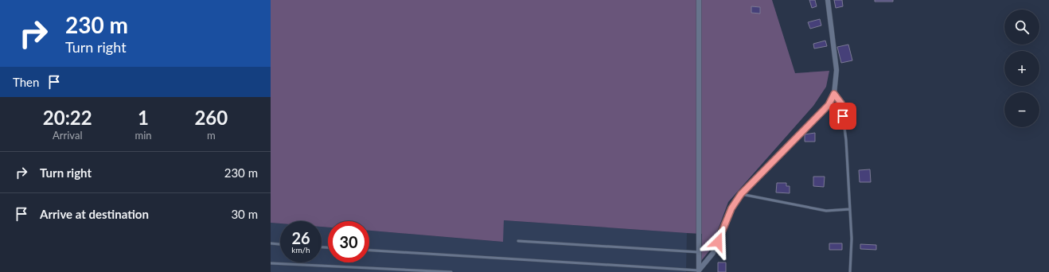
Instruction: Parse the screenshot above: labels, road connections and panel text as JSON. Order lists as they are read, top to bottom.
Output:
{
  "page": {
    "turn": ["230 m", "Turn right"],
    "map_buttons": ["+", "−"],
    "then": "Then",
    "eta": [
      "20:22",
      "Arrival",
      "1",
      "min",
      "260",
      "m"
    ],
    "list": [
      {
        "name": "Turn right",
        "value": "230 m"
      },
      {
        "name": "Arrive at destination",
        "value": "30 m"
      }
    ],
    "speed": "26 km/h",
    "limit": "30"
  }
}
